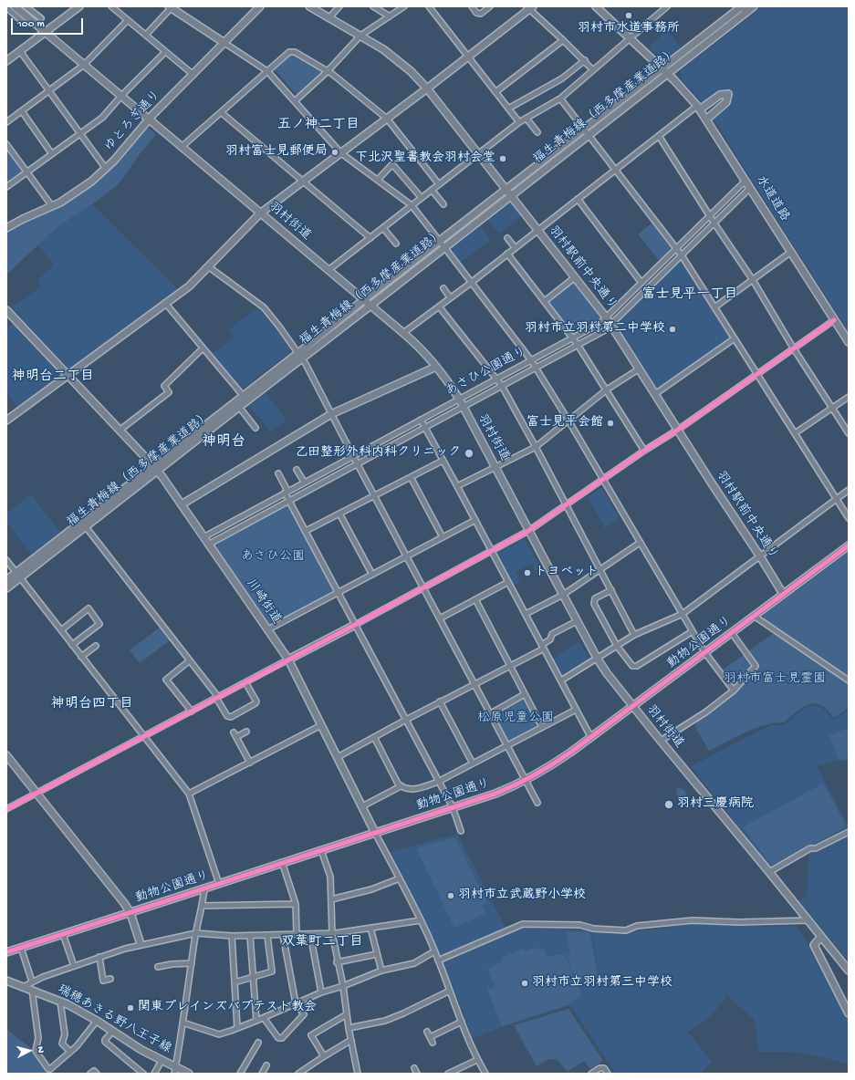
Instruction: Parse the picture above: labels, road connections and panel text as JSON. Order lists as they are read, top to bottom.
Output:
{
  "streets": {
    "street": [
      "福生青梅線（西多摩産業道路）",
      "ゆとろぎ通り",
      "水道道路",
      "羽村街道",
      "羽村駅前中央通り",
      "あさひ公園通り",
      "川崎街道",
      "動物公園通り",
      "瑞穂あきる野八王子線"
    ]
  },
  "crossings": [
    ["福生青梅線（西多摩産業道路）", "水道道路"],
    ["福生青梅線（西多摩産業道路）", "羽村街道"],
    ["福生青梅線（西多摩産業道路）", "羽村駅前中央通り"],
    ["福生青梅線（西多摩産業道路）", "川崎街道"],
    ["ゆとろぎ通り", "羽村街道"],
    ["水道道路", "あさひ公園通り"],
    ["羽村街道", "あさひ公園通り"],
    ["羽村街道", "動物公園通り"],
    ["羽村駅前中央通り", "あさひ公園通り"],
    ["羽村駅前中央通り", "動物公園通り"],
    ["あさひ公園通り", "川崎街道"],
    ["川崎街道", "動物公園通り"]
  ],
  "districts": [
    "五ノ神二丁目",
    "富士見平一丁目",
    "神明台二丁目",
    "神明台",
    "神明台四丁目",
    "双葉町二丁目"
  ],
  "parks": ["あさひ公園", "羽村市富士見霊園", "松原児童公園"],
  "places": [
    "羽村市水道事務所",
    "羽村富士見郵便局",
    "下北沢聖書教会羽村会堂",
    "羽村市立羽村第二中学校",
    "富士見平会館",
    "乙田整形外科内科クリニック",
    "トヨペット",
    "羽村三慶病院",
    "羽村市立武蔵野小学校",
    "羽村市立羽村第三中学校",
    "関東プレインズバプテスト教会"
  ],
  "scale_bar": "100 m",
  "north": "right"
}
